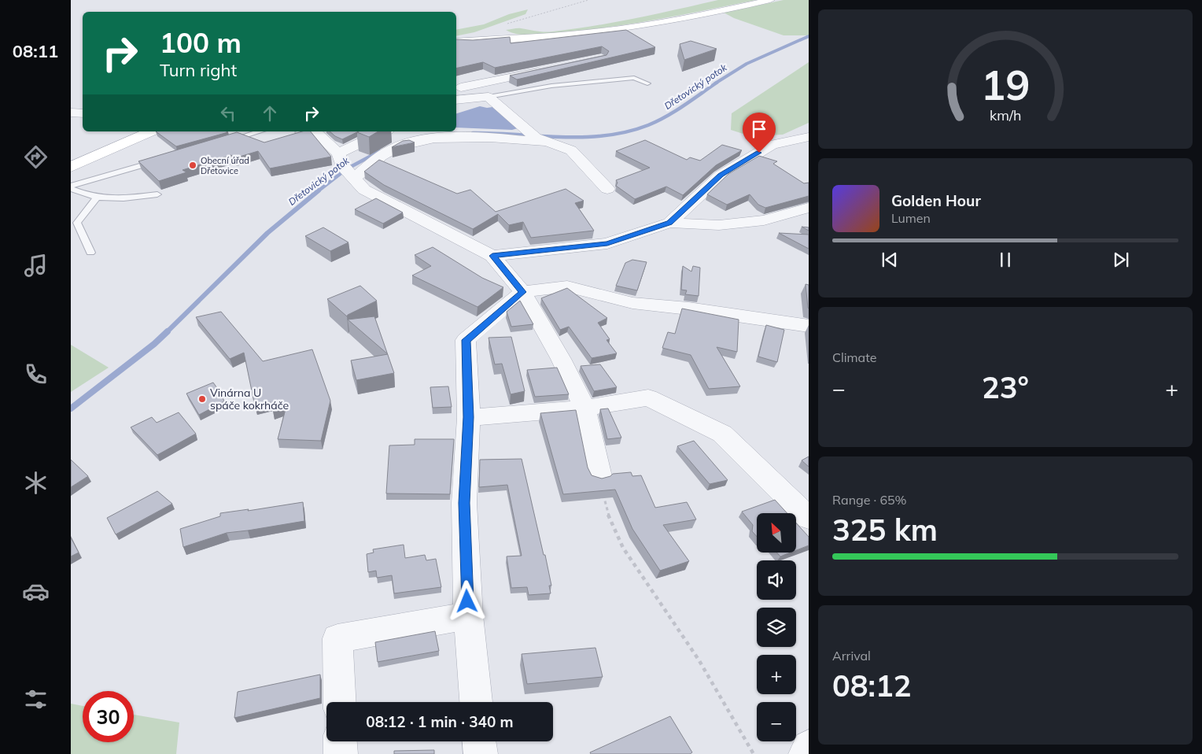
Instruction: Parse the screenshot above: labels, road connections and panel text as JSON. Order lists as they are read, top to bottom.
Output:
{
  "water": ["Dřetovický potok"],
  "places": ["Obecní úřad Dřetovice", "Vinárna U spáče kokrháče"],
  "north": "top left",
  "page": {
    "tabs": "08:11",
    "turn": ["100 m", "Turn right"],
    "song": ["Golden Hour", "Lumen"],
    "tile": [
      "Climate",
      ["Range · 65%", "325 km"],
      ["Arrival", "08:12"]
    ],
    "heat": ["−", "23°", "+"],
    "map_buttons": ["+", "−"],
    "limit": "30",
    "trip": "08:12 · 1 min · 340 m",
    "gauge": ["19", "km/h"]
  }
}
